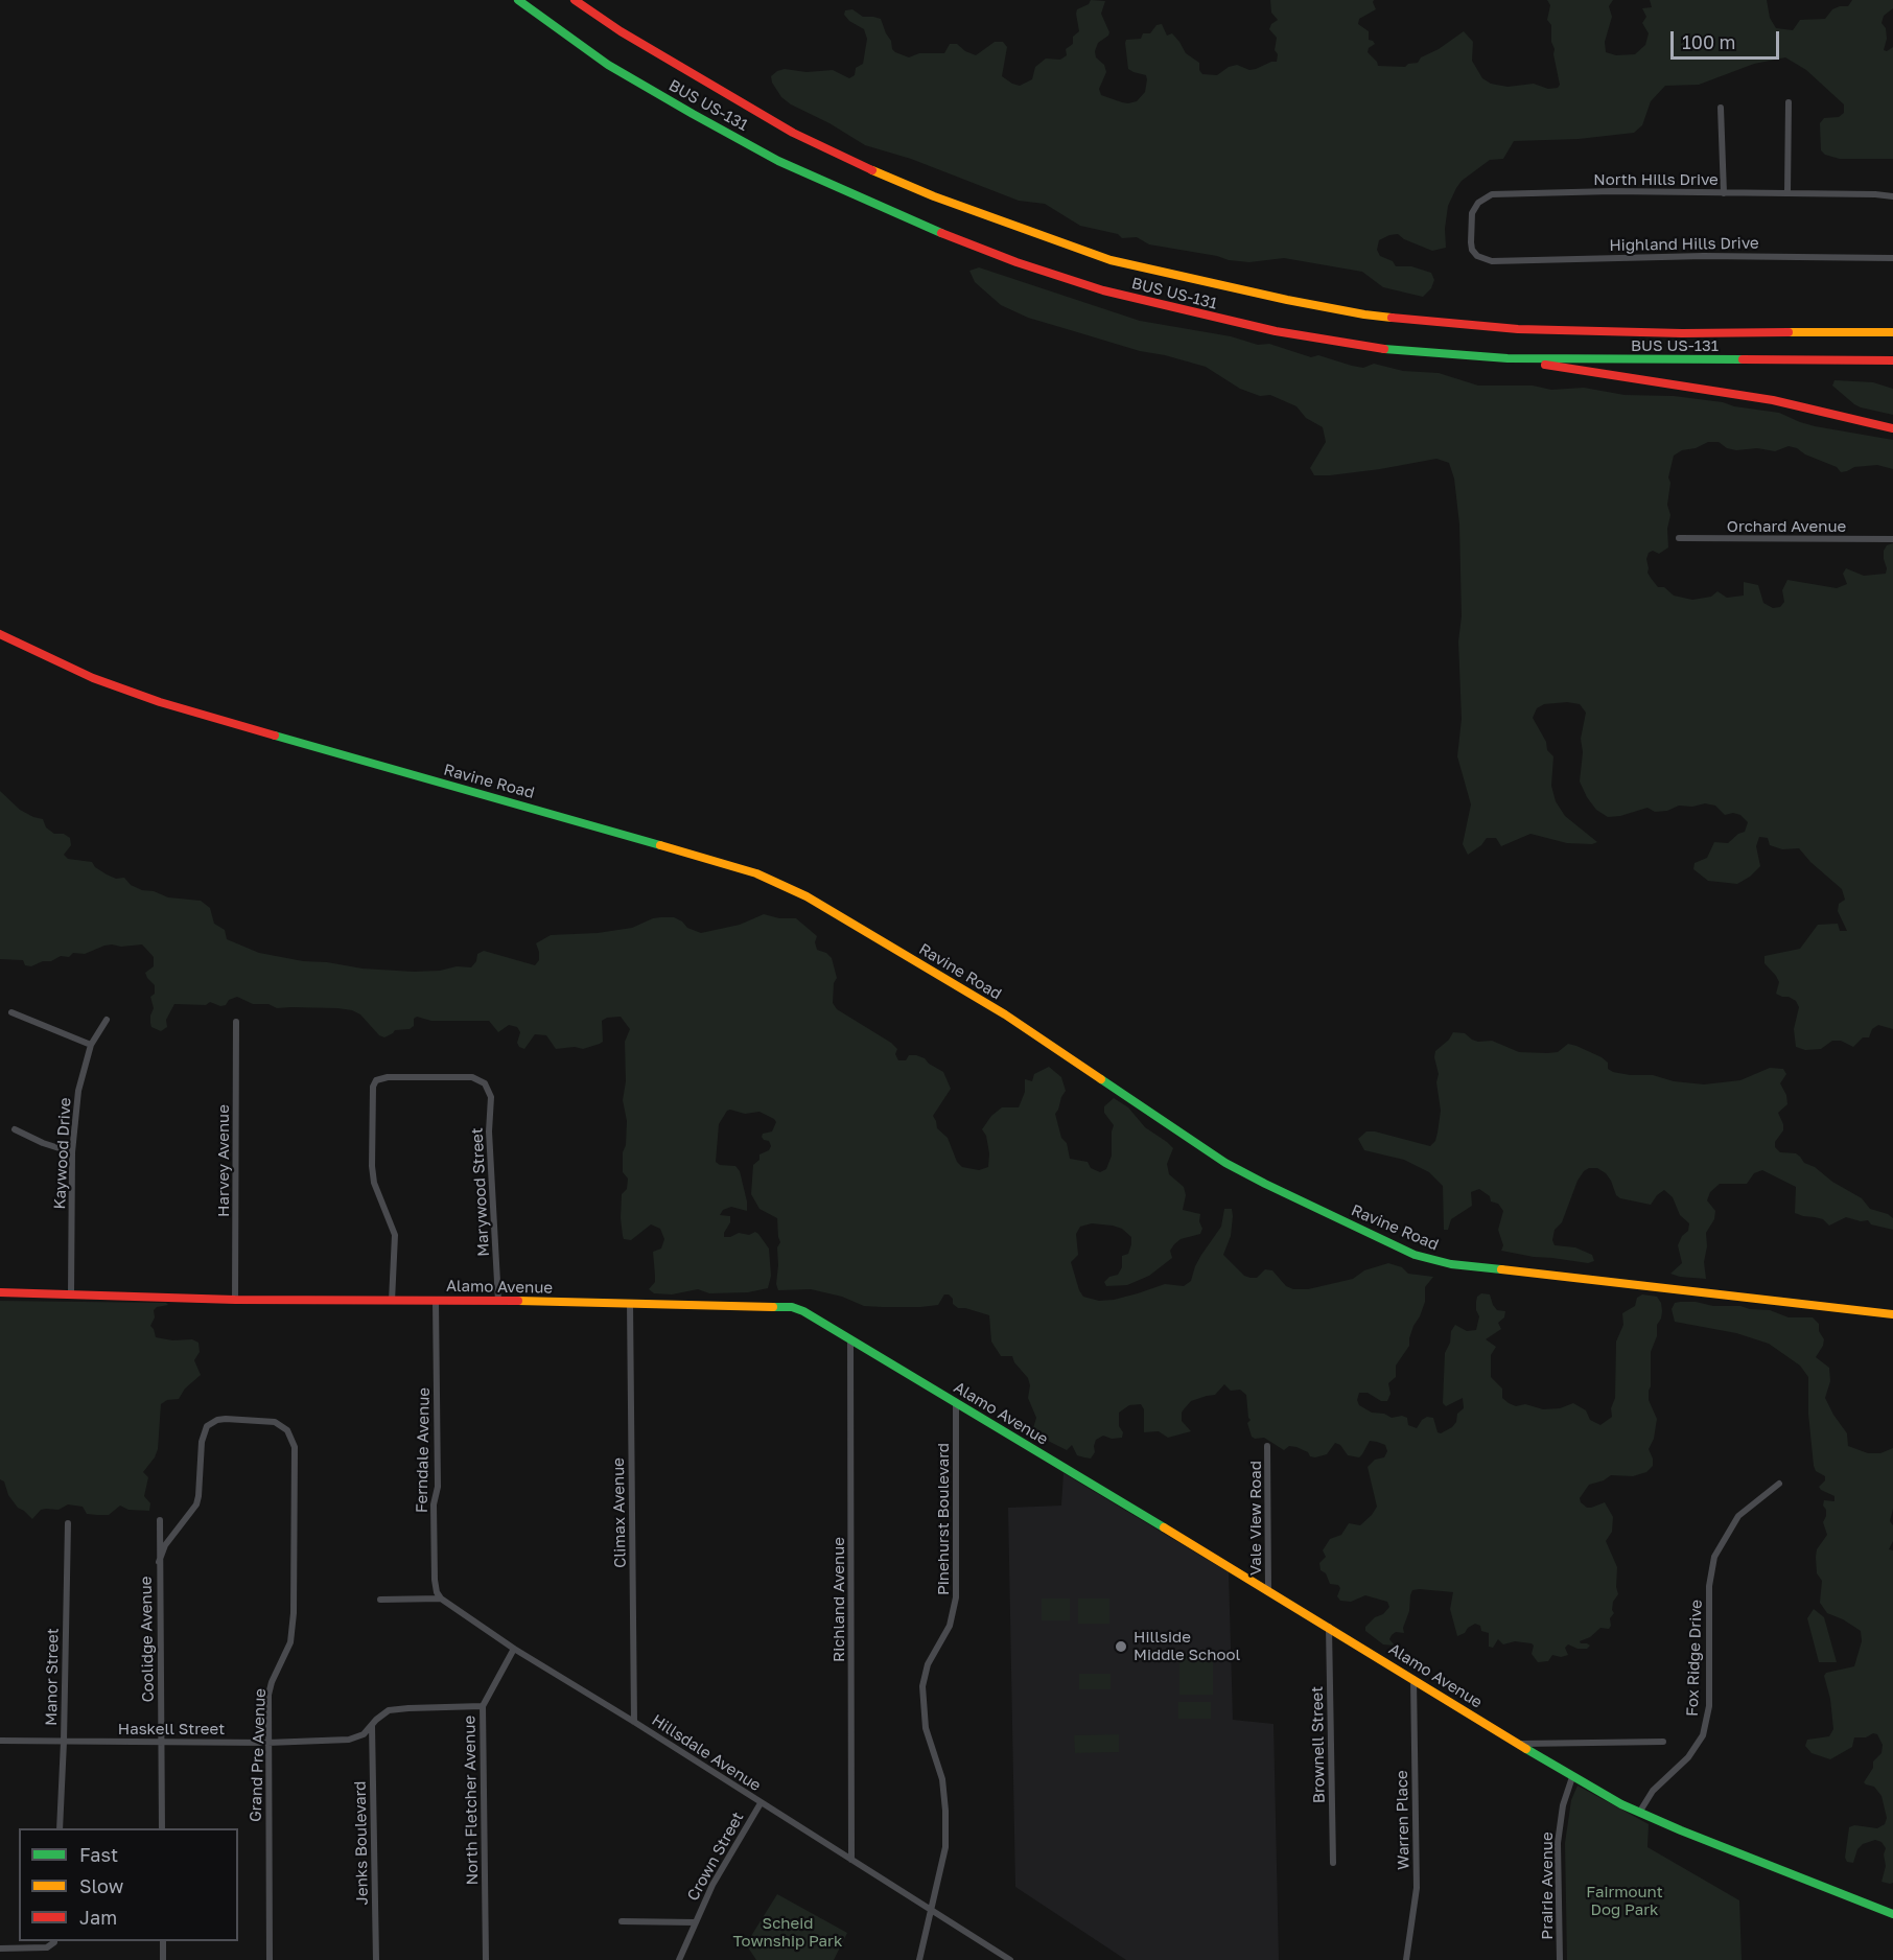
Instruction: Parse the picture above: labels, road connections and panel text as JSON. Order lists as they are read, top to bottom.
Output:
{
  "streets": {
    "main road": ["BUS US-131", "Ravine Road", "Alamo Avenue"],
    "street": [
      "North Hills Drive",
      "Highland Hills Drive",
      "Orchard Avenue",
      "Kaywood Drive",
      "Harvey Avenue",
      "Marywood Street",
      "Ferndale Avenue",
      "Climax Avenue",
      "Vale View Road",
      "Pinehurst Boulevard",
      "Richland Avenue",
      "Coolidge Avenue",
      "Fox Ridge Drive",
      "Manor Street",
      "Haskell Street",
      "Brownell Street",
      "Hillsdale Avenue",
      "Grand Pre Avenue",
      "North Fletcher Avenue",
      "Warren Place",
      "Jenks Boulevard",
      "Crown Street",
      "Prairie Avenue"
    ]
  },
  "crossings": [
    ["North Hills Drive", "Highland Hills Drive"],
    ["Kaywood Drive", "Alamo Avenue"],
    ["Harvey Avenue", "Alamo Avenue"],
    ["Marywood Street", "Alamo Avenue"],
    ["Alamo Avenue", "Ferndale Avenue"],
    ["Alamo Avenue", "Climax Avenue"],
    ["Alamo Avenue", "Vale View Road"],
    ["Alamo Avenue", "Pinehurst Boulevard"],
    ["Alamo Avenue", "Richland Avenue"],
    ["Alamo Avenue", "Fox Ridge Drive"],
    ["Alamo Avenue", "Brownell Street"],
    ["Alamo Avenue", "Warren Place"],
    ["Alamo Avenue", "Prairie Avenue"],
    ["Ferndale Avenue", "Hillsdale Avenue"],
    ["Climax Avenue", "Hillsdale Avenue"],
    ["Pinehurst Boulevard", "Hillsdale Avenue"],
    ["Richland Avenue", "Hillsdale Avenue"],
    ["Coolidge Avenue", "Haskell Street"],
    ["Coolidge Avenue", "Grand Pre Avenue"],
    ["Manor Street", "Haskell Street"],
    ["Haskell Street", "Grand Pre Avenue"],
    ["Haskell Street", "North Fletcher Avenue"],
    ["Haskell Street", "Jenks Boulevard"],
    ["Hillsdale Avenue", "North Fletcher Avenue"],
    ["Hillsdale Avenue", "Crown Street"]
  ],
  "parks": ["Fairmount Dog Park", "Scheid Township Park"],
  "places": ["Hillside Middle School"],
  "legend": ["Fast", "Slow", "Jam"],
  "scale_bar": "100 m"
}
